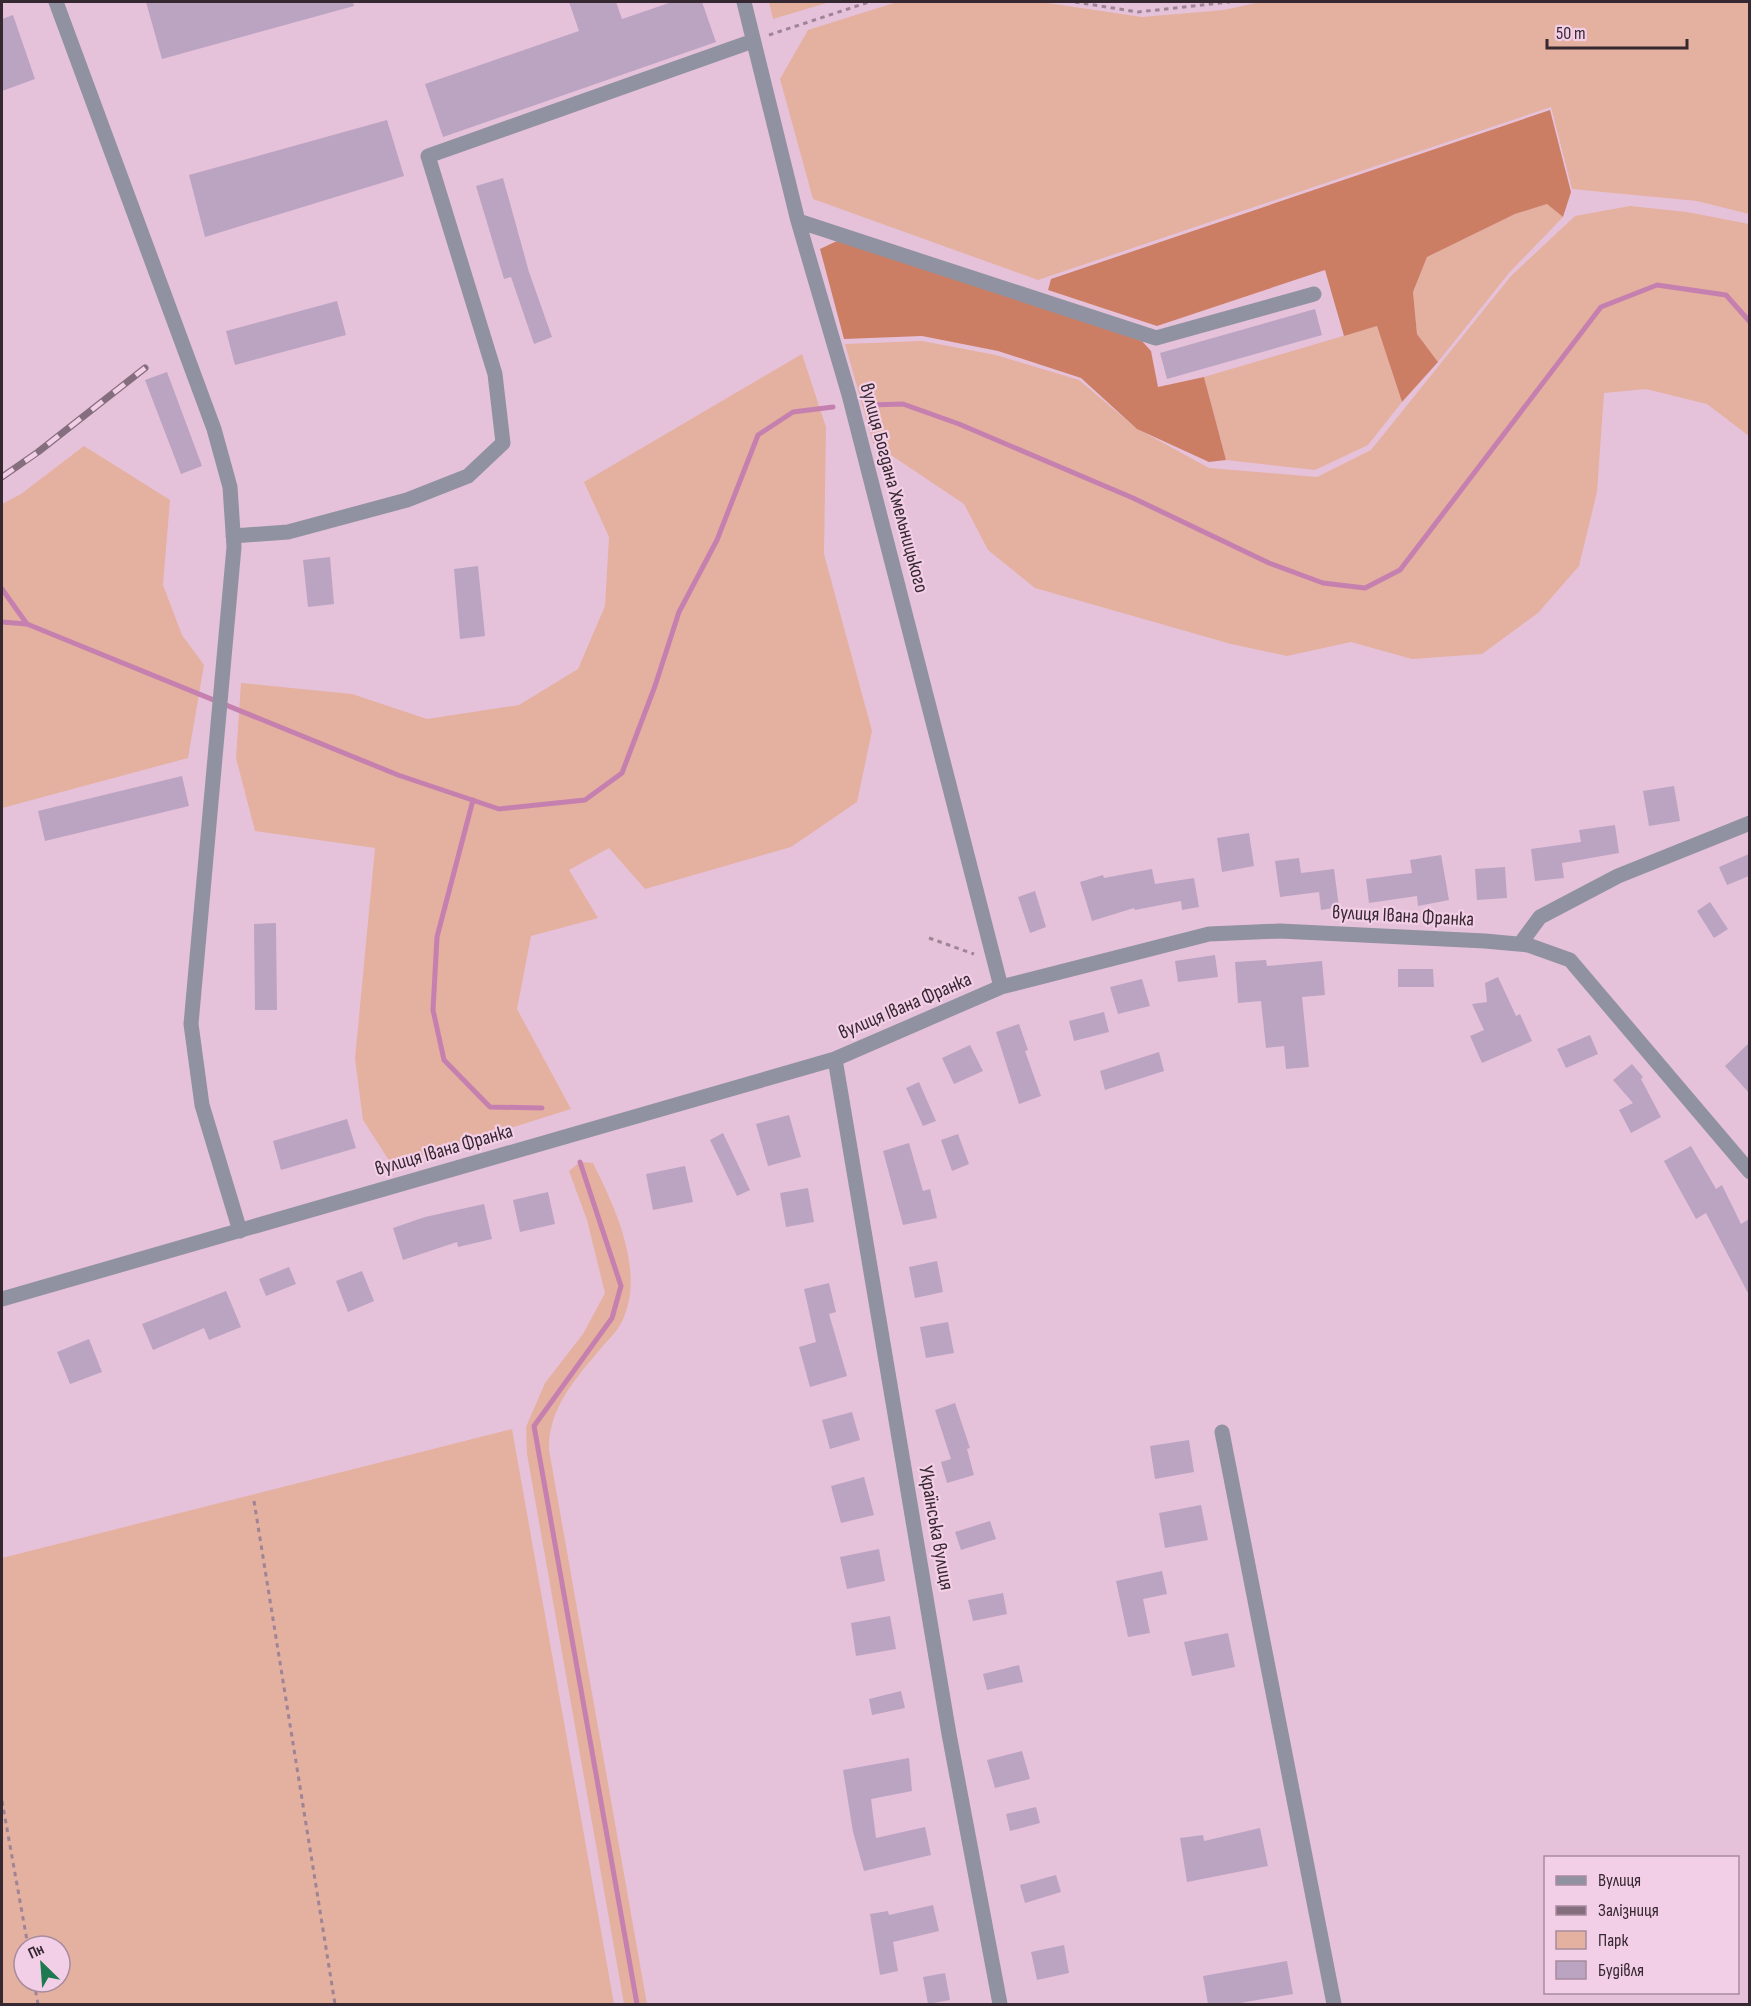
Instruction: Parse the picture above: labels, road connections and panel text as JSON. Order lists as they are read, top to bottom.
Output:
{
  "streets": {
    "street": ["вулиця Богдана Хмельницького", "вулиця Івана Франка", "Українська вулиця"]
  },
  "crossings": [
    ["вулиця Богдана Хмельницького", "вулиця Івана Франка"],
    ["вулиця Івана Франка", "Українська вулиця"]
  ],
  "legend": [
    "Вулиця",
    "Залізниця",
    "Парк",
    "Будівля"
  ],
  "scale_bar": "50 m",
  "north": "top left"
}
